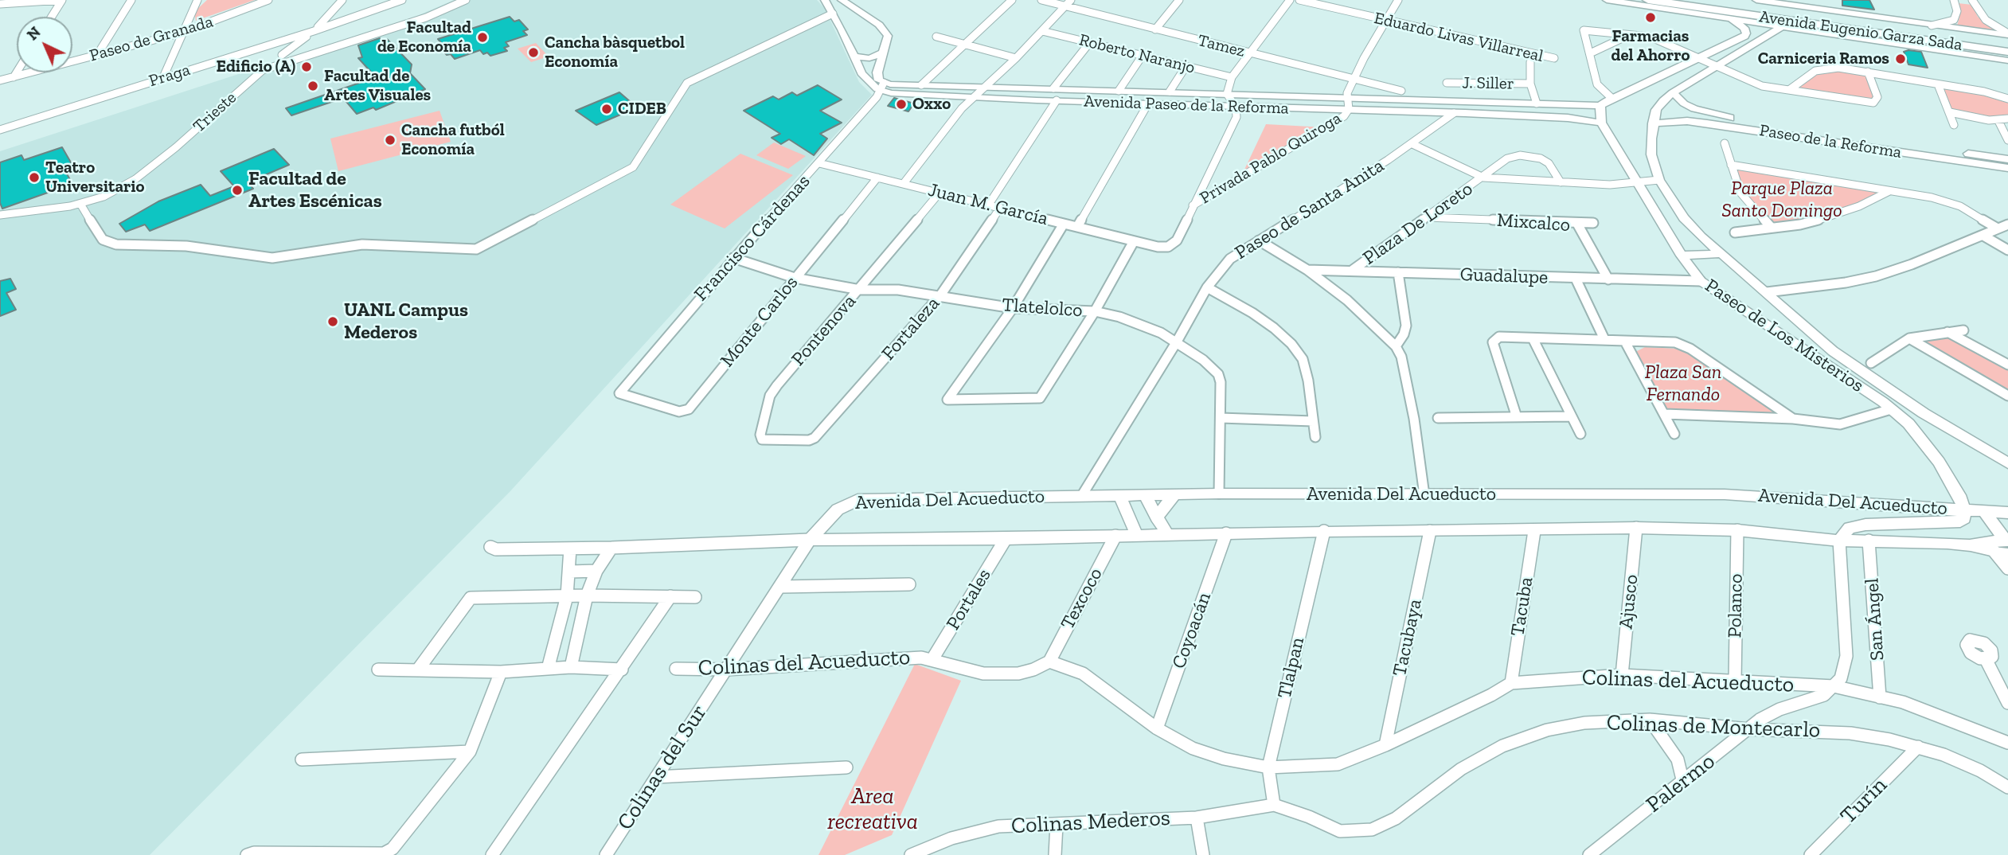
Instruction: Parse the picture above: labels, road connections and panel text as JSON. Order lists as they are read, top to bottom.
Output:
{
  "streets": {
    "highway": ["Avenida Eugenio Garza Sada"],
    "street": [
      "Eduardo Livas Villarreal",
      "Paseo de Granada",
      "Tamez",
      "Roberto Naranjo",
      "Praga",
      "J. Siller",
      "Avenida Paseo de la Reforma",
      "Trieste",
      "Paseo de la Reforma",
      "Privada Pablo Quiroga",
      "Juan M. García",
      "Paseo de Santa Anita",
      "Mixcalco",
      "Plaza De Loreto",
      "Francisco Cárdenas",
      "Guadalupe",
      "Tlatelolco",
      "Monte Carlos",
      "Fortaleza",
      "Pontenova",
      "Paseo de Los Misterios",
      "Avenida Del Acueducto",
      "Texcoco",
      "Portales",
      "Ajusco",
      "Polanco",
      "Tacuba",
      "San Ángel",
      "Coyoacán",
      "Tacubaya",
      "Colinas del Acueducto",
      "Tlalpan",
      "Colinas de Montecarlo",
      "Colinas del Sur",
      "Palermo",
      "Turín",
      "Colinas Mederos"
    ]
  },
  "crossings": [
    ["Avenida Eugenio Garza Sada", "Paseo de Los Misterios"],
    ["Avenida Paseo de la Reforma", "Privada Pablo Quiroga"],
    ["Avenida Paseo de la Reforma", "Paseo de Santa Anita"],
    ["Avenida Paseo de la Reforma", "Francisco Cárdenas"],
    ["Avenida Paseo de la Reforma", "Paseo de Los Misterios"],
    ["Paseo de la Reforma", "Paseo de Los Misterios"],
    ["Privada Pablo Quiroga", "Juan M. García"],
    ["Juan M. García", "Francisco Cárdenas"],
    ["Juan M. García", "Monte Carlos"],
    ["Juan M. García", "Fortaleza"],
    ["Juan M. García", "Pontenova"],
    ["Paseo de Santa Anita", "Plaza De Loreto"],
    ["Paseo de Santa Anita", "Tlatelolco"],
    ["Paseo de Santa Anita", "Avenida Del Acueducto"],
    ["Mixcalco", "Plaza De Loreto"],
    ["Mixcalco", "Guadalupe"],
    ["Plaza De Loreto", "Guadalupe"],
    ["Plaza De Loreto", "Paseo de Los Misterios"],
    ["Francisco Cárdenas", "Tlatelolco"],
    ["Francisco Cárdenas", "Monte Carlos"],
    ["Guadalupe", "Paseo de Los Misterios"],
    ["Tlatelolco", "Monte Carlos"],
    ["Tlatelolco", "Fortaleza"],
    ["Tlatelolco", "Pontenova"],
    ["Tlatelolco", "Avenida Del Acueducto"],
    ["Fortaleza", "Pontenova"],
    ["Paseo de Los Misterios", "Avenida Del Acueducto"],
    ["Avenida Del Acueducto", "Texcoco"],
    ["Avenida Del Acueducto", "Portales"],
    ["Avenida Del Acueducto", "Ajusco"],
    ["Avenida Del Acueducto", "Polanco"],
    ["Avenida Del Acueducto", "Tacuba"],
    ["Avenida Del Acueducto", "San Ángel"],
    ["Avenida Del Acueducto", "Coyoacán"],
    ["Avenida Del Acueducto", "Tacubaya"],
    ["Avenida Del Acueducto", "Tlalpan"],
    ["Avenida Del Acueducto", "Colinas del Sur"],
    ["Texcoco", "Colinas del Acueducto"],
    ["Portales", "Colinas del Acueducto"],
    ["Ajusco", "Colinas del Acueducto"],
    ["Polanco", "Colinas del Acueducto"],
    ["Tacuba", "Colinas del Acueducto"],
    ["San Ángel", "Colinas del Acueducto"],
    ["San Ángel", "Palermo"],
    ["Coyoacán", "Colinas del Acueducto"],
    ["Tacubaya", "Colinas del Acueducto"],
    ["Colinas del Acueducto", "Tlalpan"],
    ["Colinas del Acueducto", "Colinas del Sur"],
    ["Colinas del Acueducto", "Palermo"],
    ["Tlalpan", "Colinas de Montecarlo"],
    ["Tlalpan", "Colinas Mederos"],
    ["Colinas de Montecarlo", "Palermo"],
    ["Colinas de Montecarlo", "Turín"],
    ["Colinas de Montecarlo", "Colinas Mederos"]
  ],
  "parks": ["Parque Plaza Santo Domingo", "Plaza San Fernando", "Area recreativa"],
  "places": [
    "Farmacias del Ahorro",
    "Facultad de Economía",
    "Cancha bàsquetbol Economía",
    "Carniceria Ramos",
    "Edificio (A)",
    "Facultad de Artes Visuales",
    "Oxxo",
    "CIDEB",
    "Cancha futból Economía",
    "Teatro Universitario",
    "Facultad de Artes Escénicas",
    "UANL Campus Mederos"
  ],
  "north": "top left"
}
